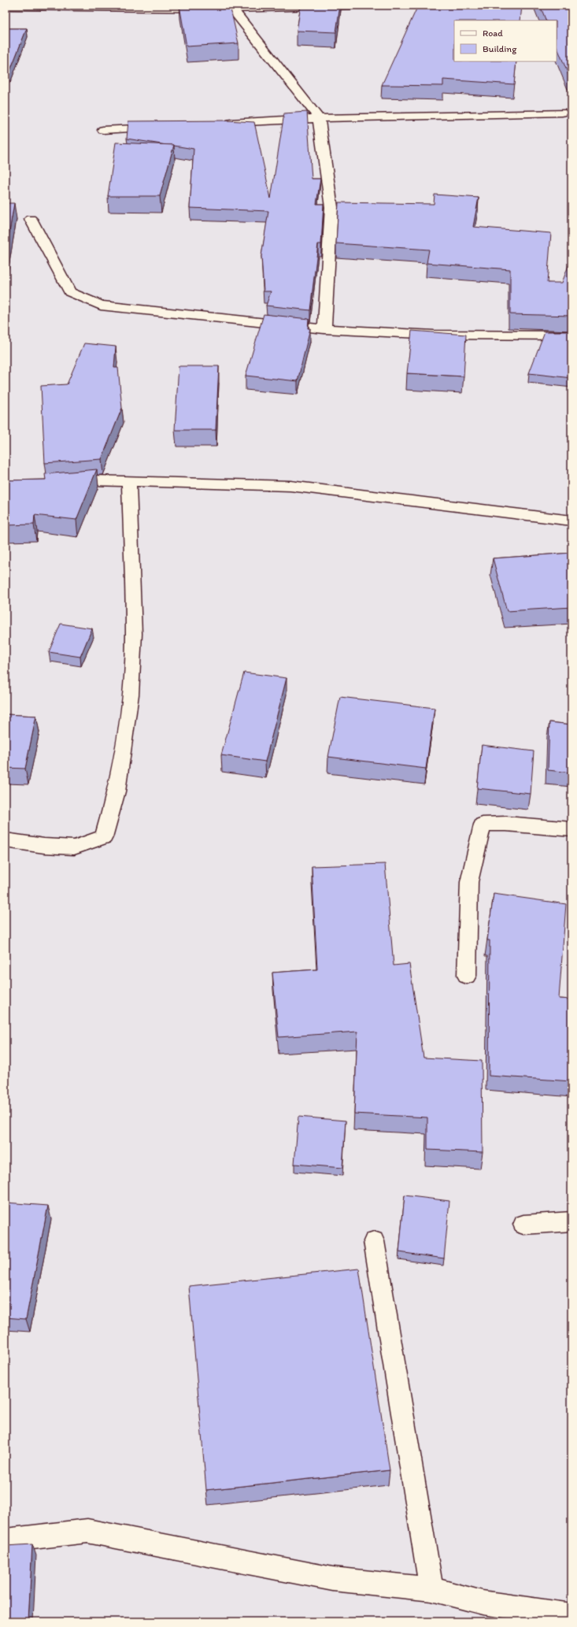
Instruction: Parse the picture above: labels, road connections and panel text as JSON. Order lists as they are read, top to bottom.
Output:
{
  "legend": ["Road", "Building"]
}
